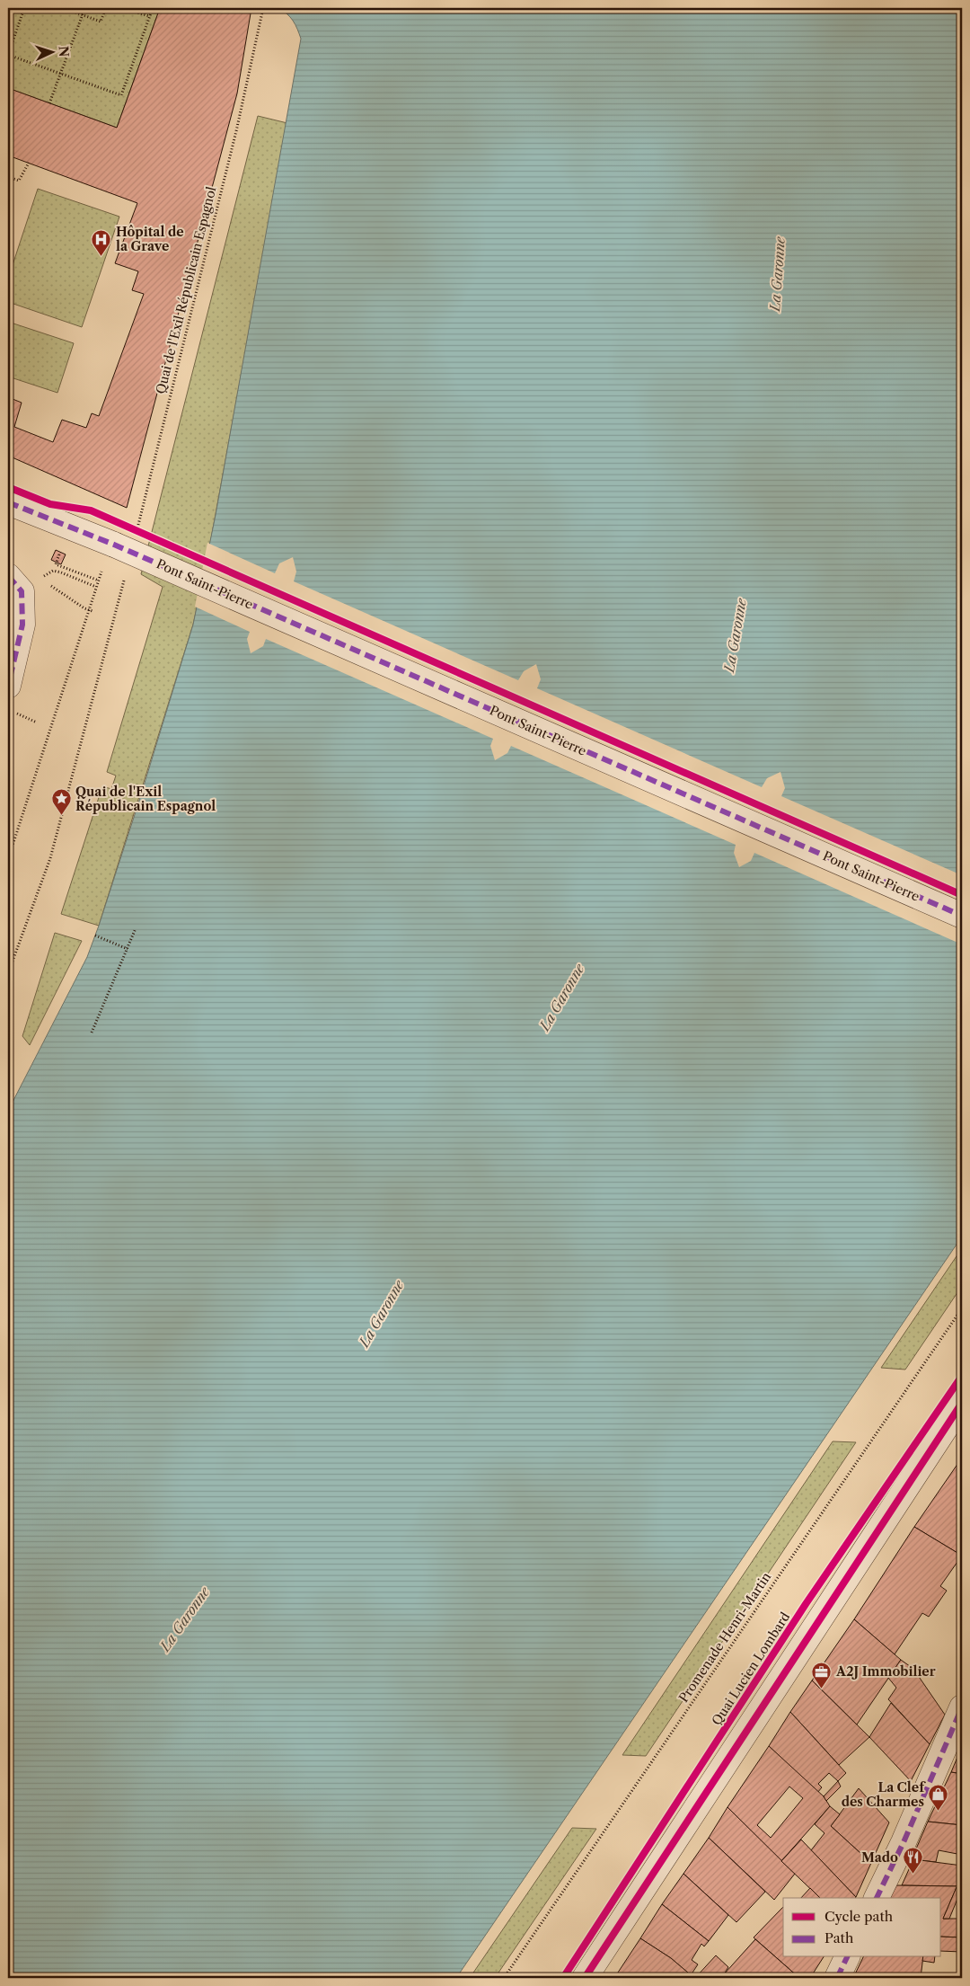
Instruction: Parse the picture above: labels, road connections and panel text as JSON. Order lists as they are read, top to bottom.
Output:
{
  "streets": {
    "street": ["Pont Saint-Pierre"],
    "path": ["Quai de l'Exil Républicain Espagnol", "Promenade Henri-Martin"],
    "cycle path": ["Quai Lucien Lombard"]
  },
  "water": ["La Garonne"],
  "places": {
    "hospital": ["Hôpital de la Grave"],
    "place": ["Quai de l'Exil Républicain Espagnol"],
    "office": ["A2J Immobilier"],
    "shop": ["La Clef des Charmes"],
    "restaurant": ["Mado"]
  },
  "legend": ["Cycle path", "Path"],
  "north": "right"
}
